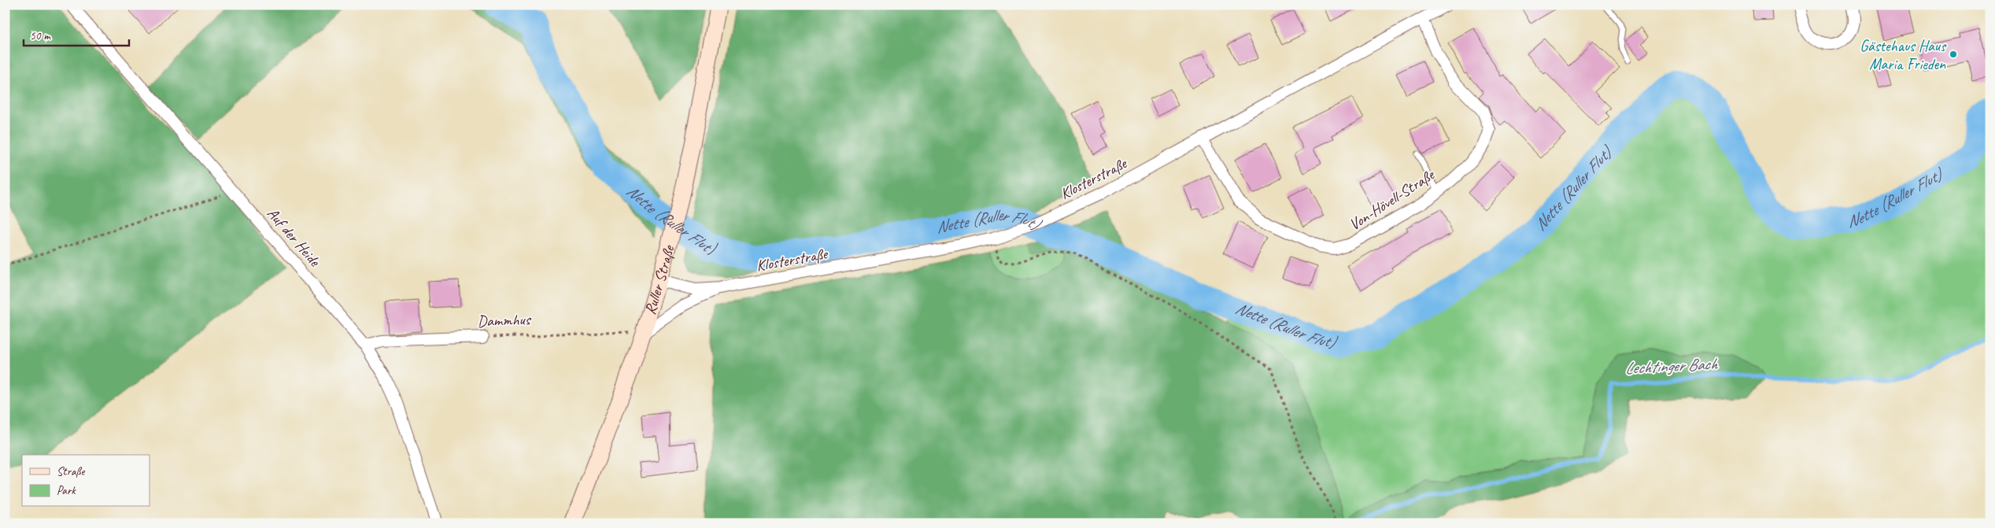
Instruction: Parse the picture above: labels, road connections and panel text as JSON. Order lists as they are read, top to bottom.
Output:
{
  "streets": {
    "main road": ["Ruller Straße"],
    "street": [
      "Klosterstraße",
      "Von-Hövell-Straße",
      "Auf der Heide",
      "Dammhus"
    ]
  },
  "crossings": [
    ["Klosterstraße", "Von-Hövell-Straße"],
    ["Klosterstraße", "Ruller Straße"],
    ["Klosterstraße", "Dammhus"],
    ["Auf der Heide", "Dammhus"],
    ["Ruller Straße", "Dammhus"]
  ],
  "water": ["Nette (Ruller Flut)", "Lechtinger Bach"],
  "places": ["Gästehaus Haus Maria Frieden"],
  "legend": ["Straße", "Park"],
  "scale_bar": "50 m"
}
